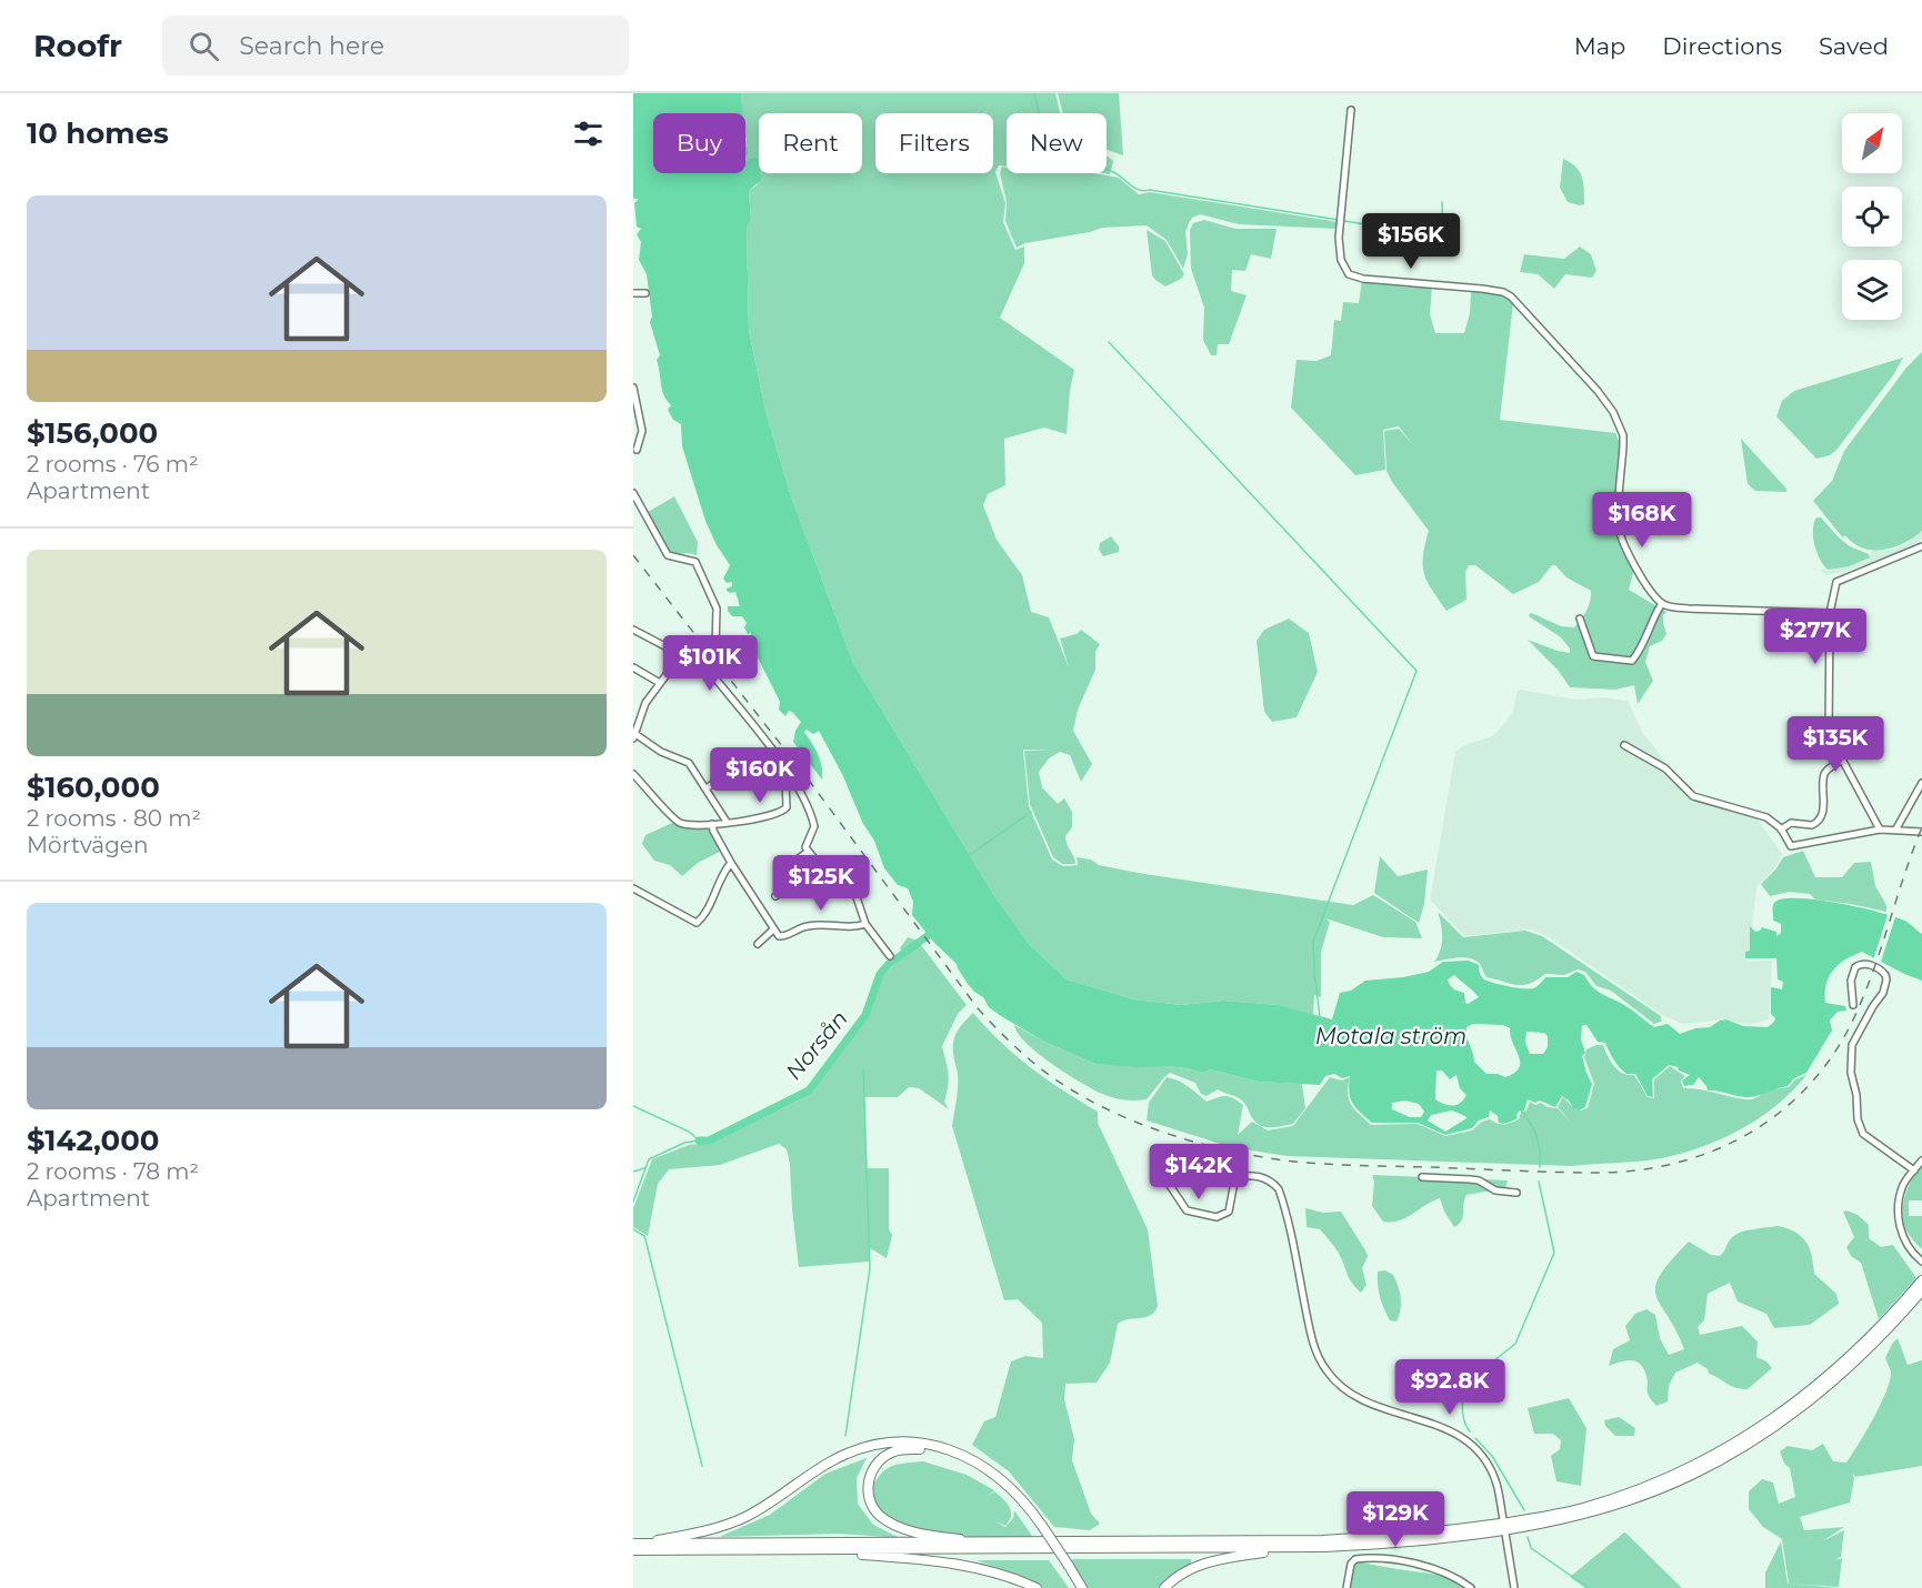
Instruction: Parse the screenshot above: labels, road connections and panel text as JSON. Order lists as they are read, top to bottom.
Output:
{
  "water": ["Motala ström", "Norsån"],
  "north": "top right",
  "page": {
    "header": "Roofr",
    "search": "Search here",
    "nav": ["Map", "Directions", "Saved"],
    "heading": "10 homes",
    "chip": [
      "Buy",
      "Rent",
      "Filters",
      "New"
    ],
    "list": [
      {
        "name": "$156,000",
        "note": "2 rooms · 76 m² · Apartment"
      },
      {
        "name": "$160,000",
        "note": "2 rooms · 80 m² · Mörtvägen"
      },
      {
        "name": "$142,000",
        "note": "2 rooms · 78 m² · Apartment"
      }
    ],
    "price": [
      "$156K",
      "$168K",
      "$277K",
      "$101K",
      "$135K",
      "$160K",
      "$125K",
      "$142K",
      "$92.8K",
      "$129K"
    ]
  }
}
